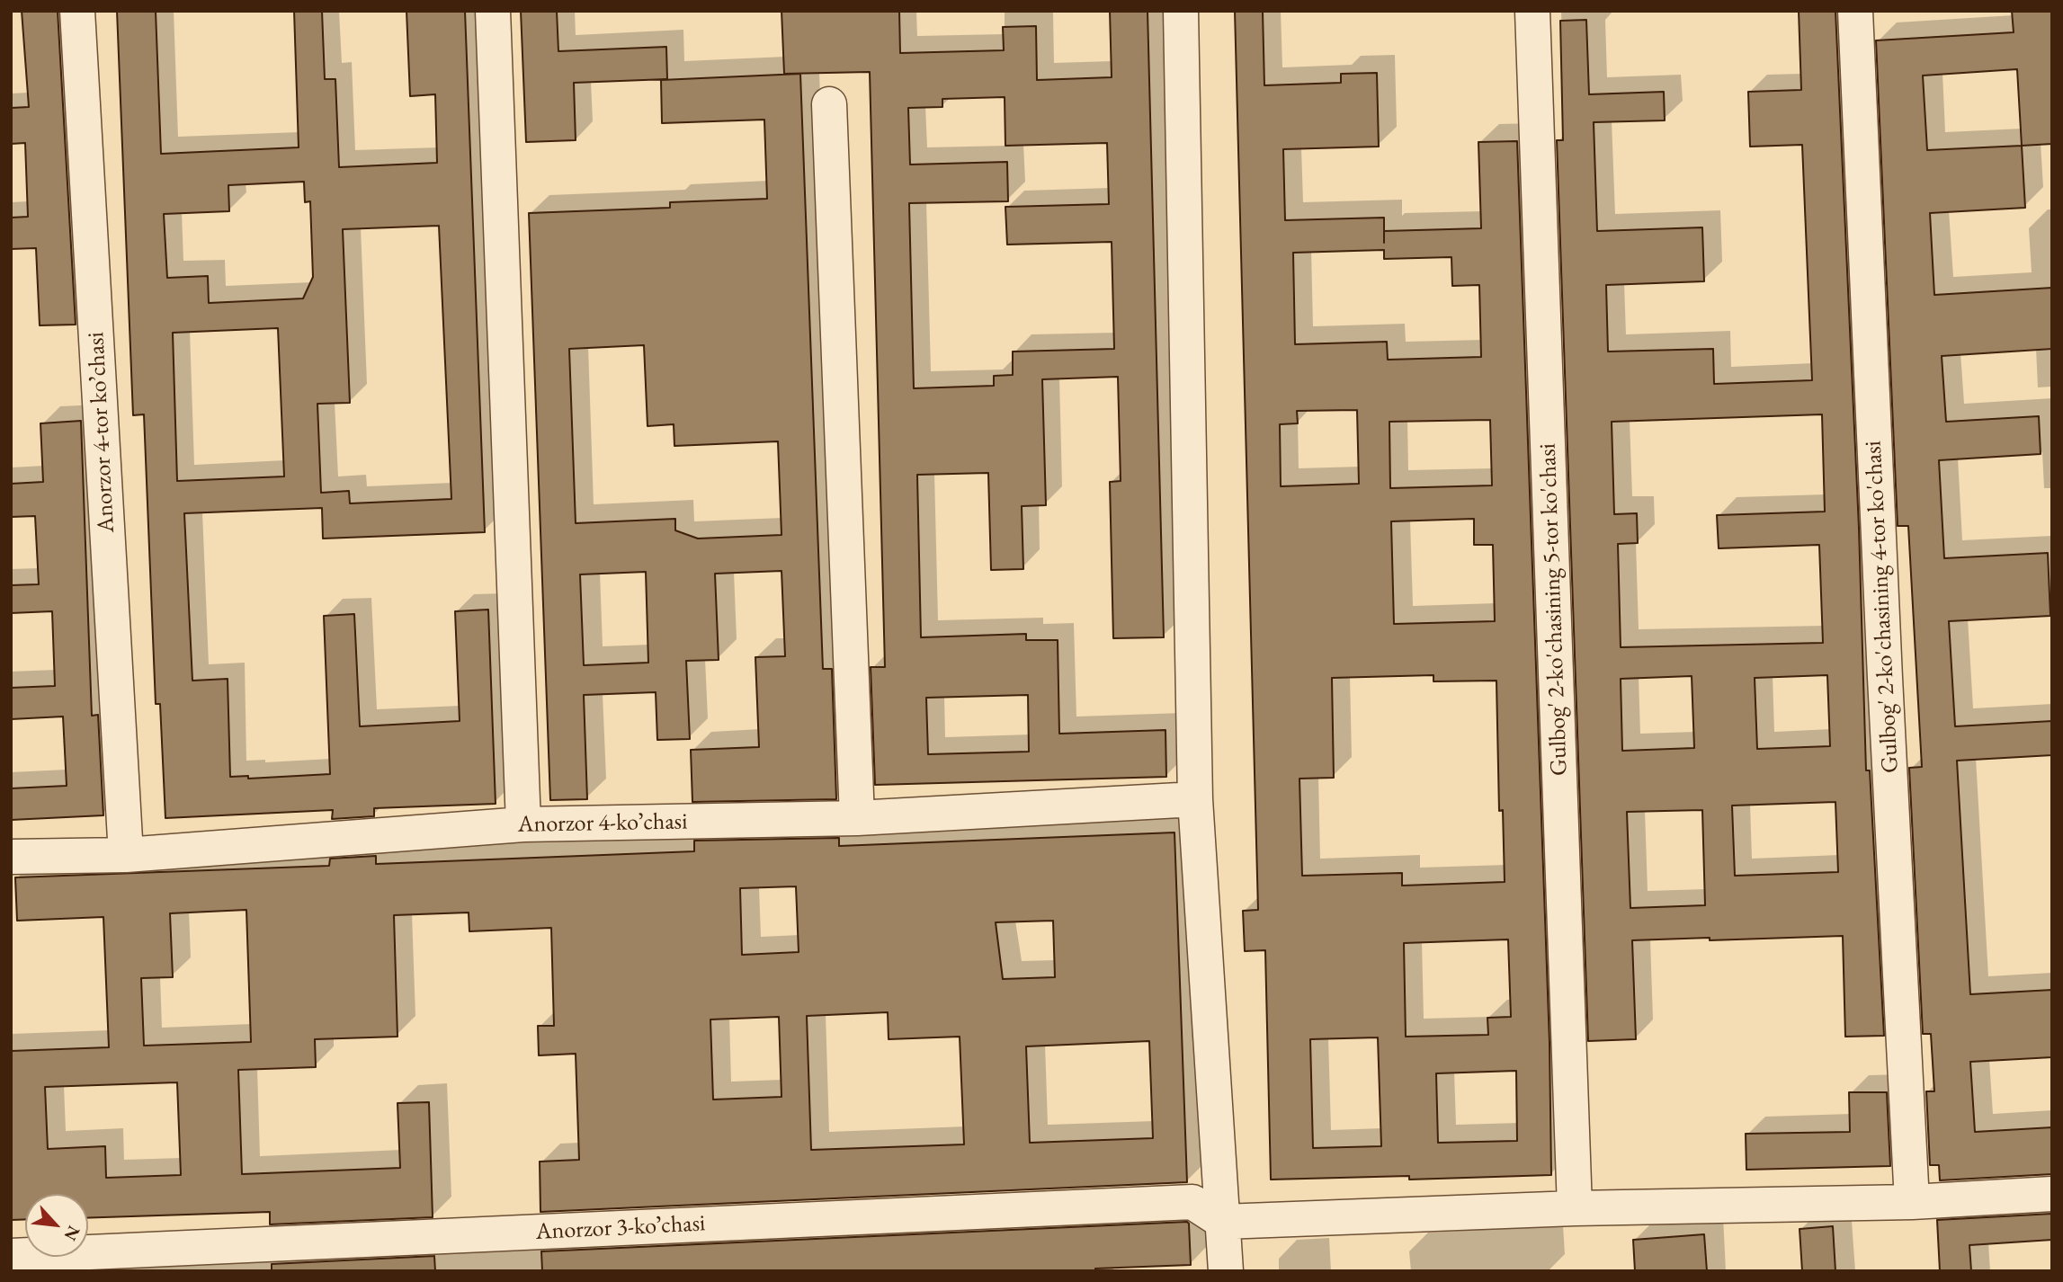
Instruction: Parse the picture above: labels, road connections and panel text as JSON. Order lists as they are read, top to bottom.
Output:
{
  "streets": {
    "street": [
      "Anorzor 4-tor koʼchasi",
      "Gulbog' 2-ko'chasining 4-tor ko'chasi",
      "Gulbog' 2-ko'chasining 5-tor ko'chasi",
      "Аnorzor 4-koʼchasi",
      "Аnorzor 3-koʼchasi"
    ]
  },
  "crossings": [
    ["Anorzor 4-tor koʼchasi", "Аnorzor 4-koʼchasi"]
  ],
  "north": "bottom right"
}
